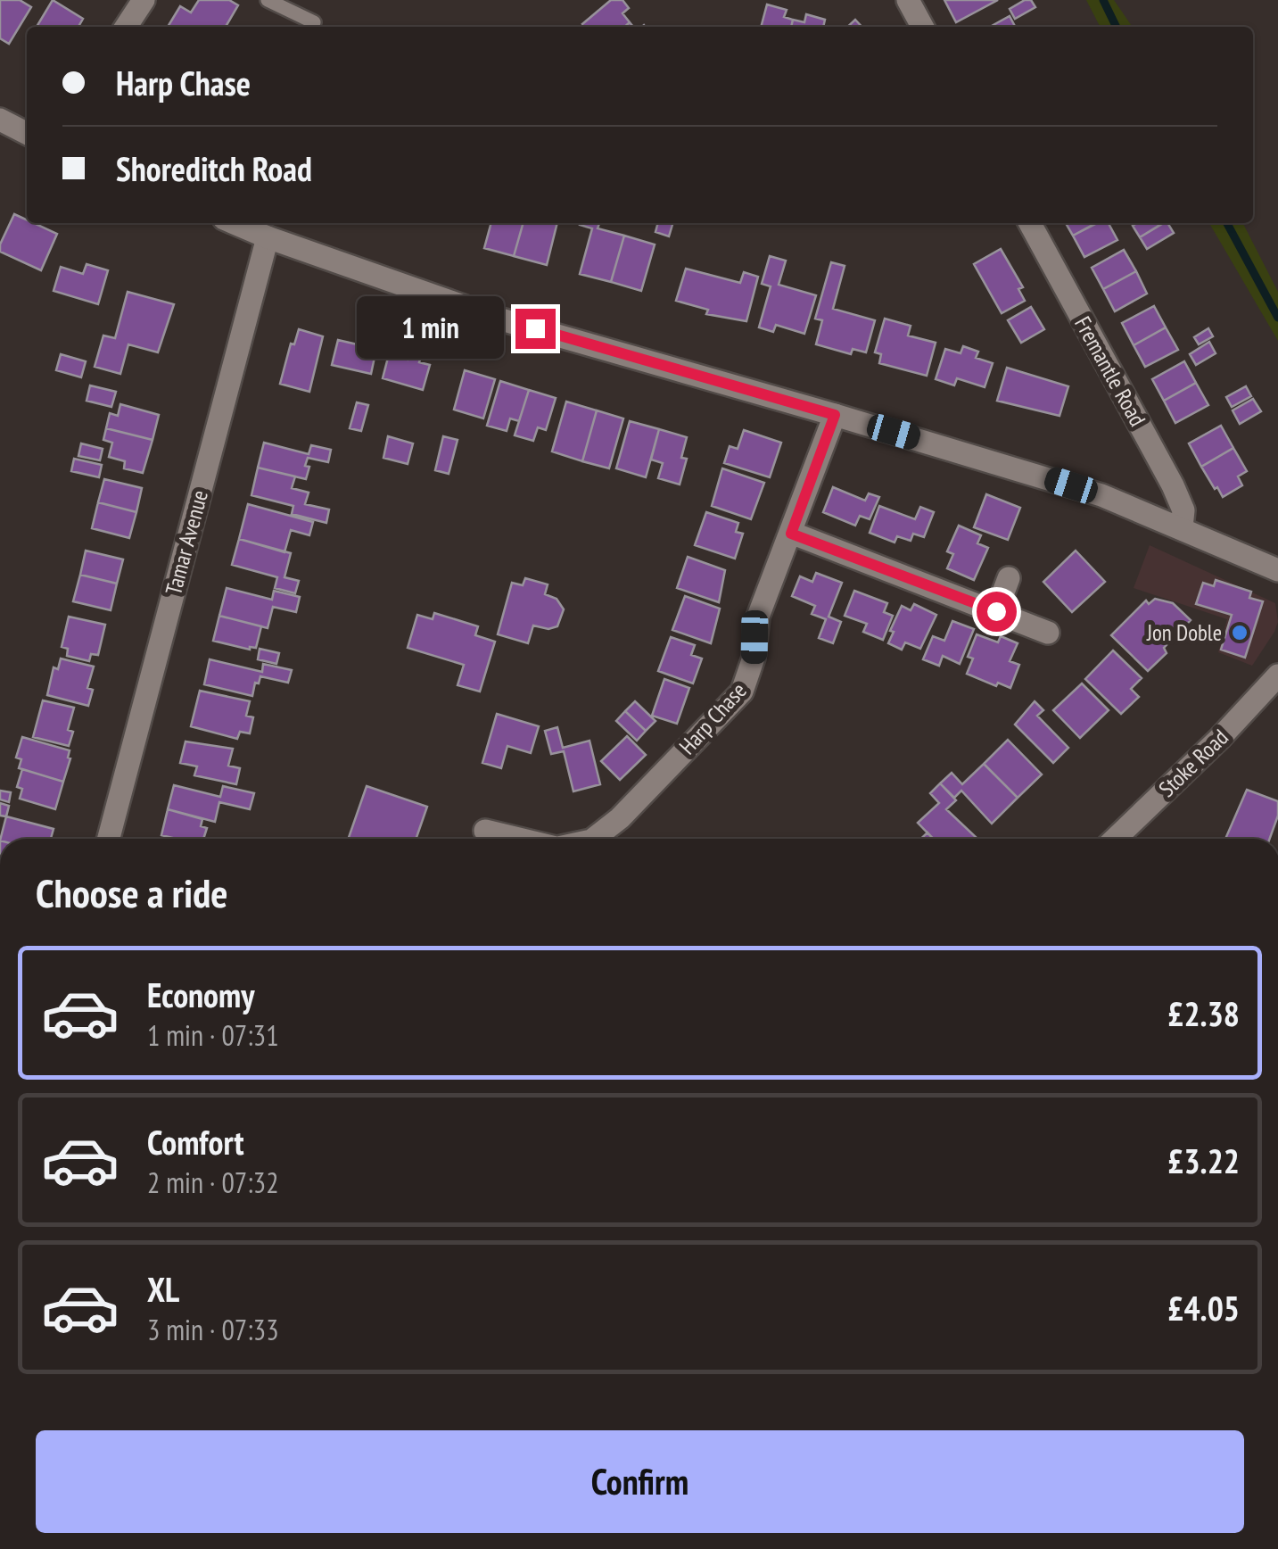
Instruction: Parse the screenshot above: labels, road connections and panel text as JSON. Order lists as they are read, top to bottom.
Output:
{
  "streets": {
    "street": [
      "Fremantle Road",
      "Tamar Avenue",
      "Harp Chase",
      "Stoke Road"
    ]
  },
  "places": ["Jon Doble"],
  "page": {
    "banner": ["Harp Chase", "Shoreditch Road"],
    "bubble": "1 min",
    "heading": "Choose a ride",
    "list": [
      {
        "name": "Economy",
        "note": "1 min · 07:31",
        "value": "£2.38"
      },
      {
        "name": "Comfort",
        "note": "2 min · 07:32",
        "value": "£3.22"
      },
      {
        "name": "XL",
        "note": "3 min · 07:33",
        "value": "£4.05"
      }
    ],
    "buttons": "Confirm"
  }
}
